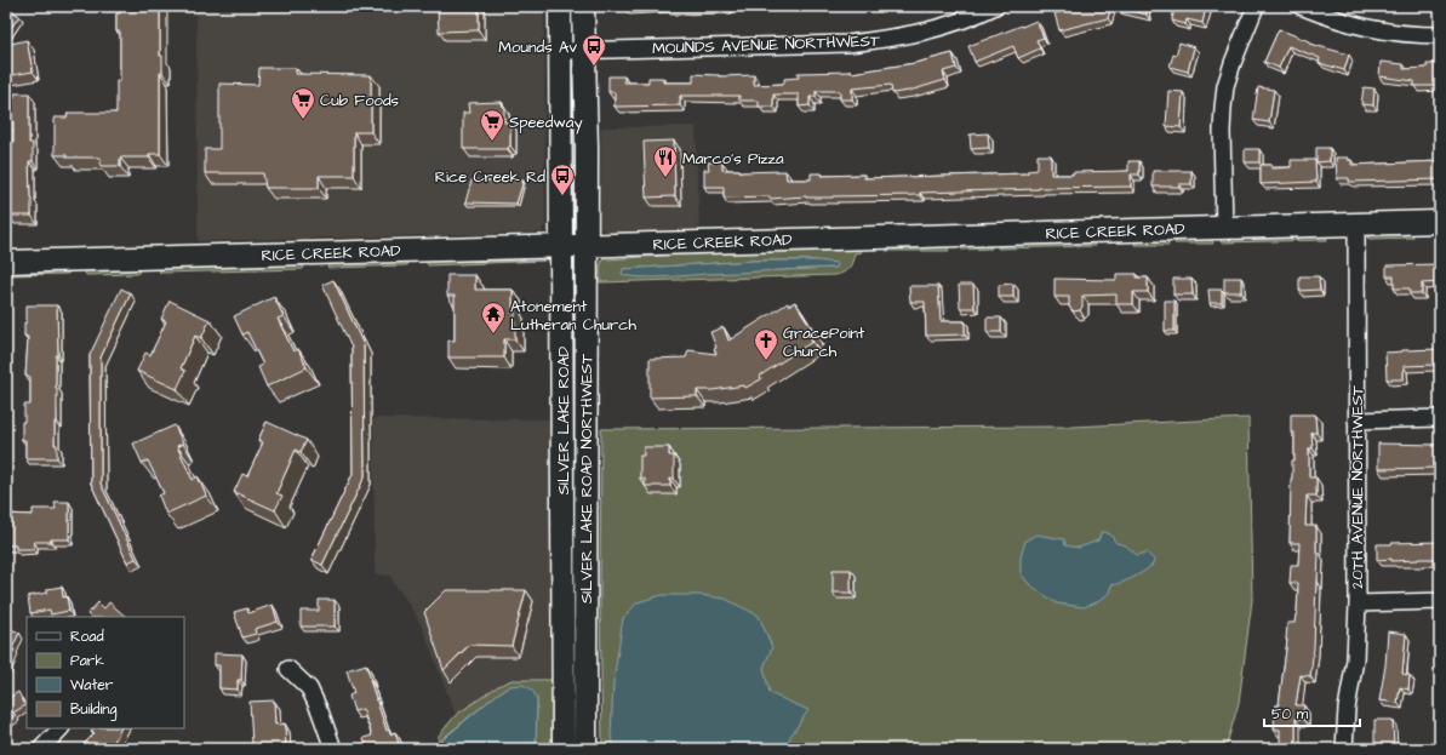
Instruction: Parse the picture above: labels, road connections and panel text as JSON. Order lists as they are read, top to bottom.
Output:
{
  "streets": {
    "main road": ["RICE CREEK ROAD", "SILVER LAKE ROAD", "SILVER LAKE ROAD NORTHWEST"],
    "street": ["MOUNDS AVENUE NORTHWEST", "20TH AVENUE NORTHWEST"]
  },
  "crossings": [
    ["MOUNDS AVENUE NORTHWEST", "SILVER LAKE ROAD"],
    ["MOUNDS AVENUE NORTHWEST", "SILVER LAKE ROAD NORTHWEST"],
    ["RICE CREEK ROAD", "SILVER LAKE ROAD"],
    ["RICE CREEK ROAD", "SILVER LAKE ROAD NORTHWEST"],
    ["RICE CREEK ROAD", "20TH AVENUE NORTHWEST"]
  ],
  "places": {
    "bus stop": ["Mounds Av", "Rice Creek Rd"],
    "supermarket": ["Cub Foods", "Speedway"],
    "restaurant": ["Marco's Pizza"],
    "temple": ["Atonement Lutheran Church"],
    "church": ["GracePoint Church"]
  },
  "legend": [
    "Road",
    "Park",
    "Water",
    "Building"
  ],
  "scale_bar": "50 m"
}
